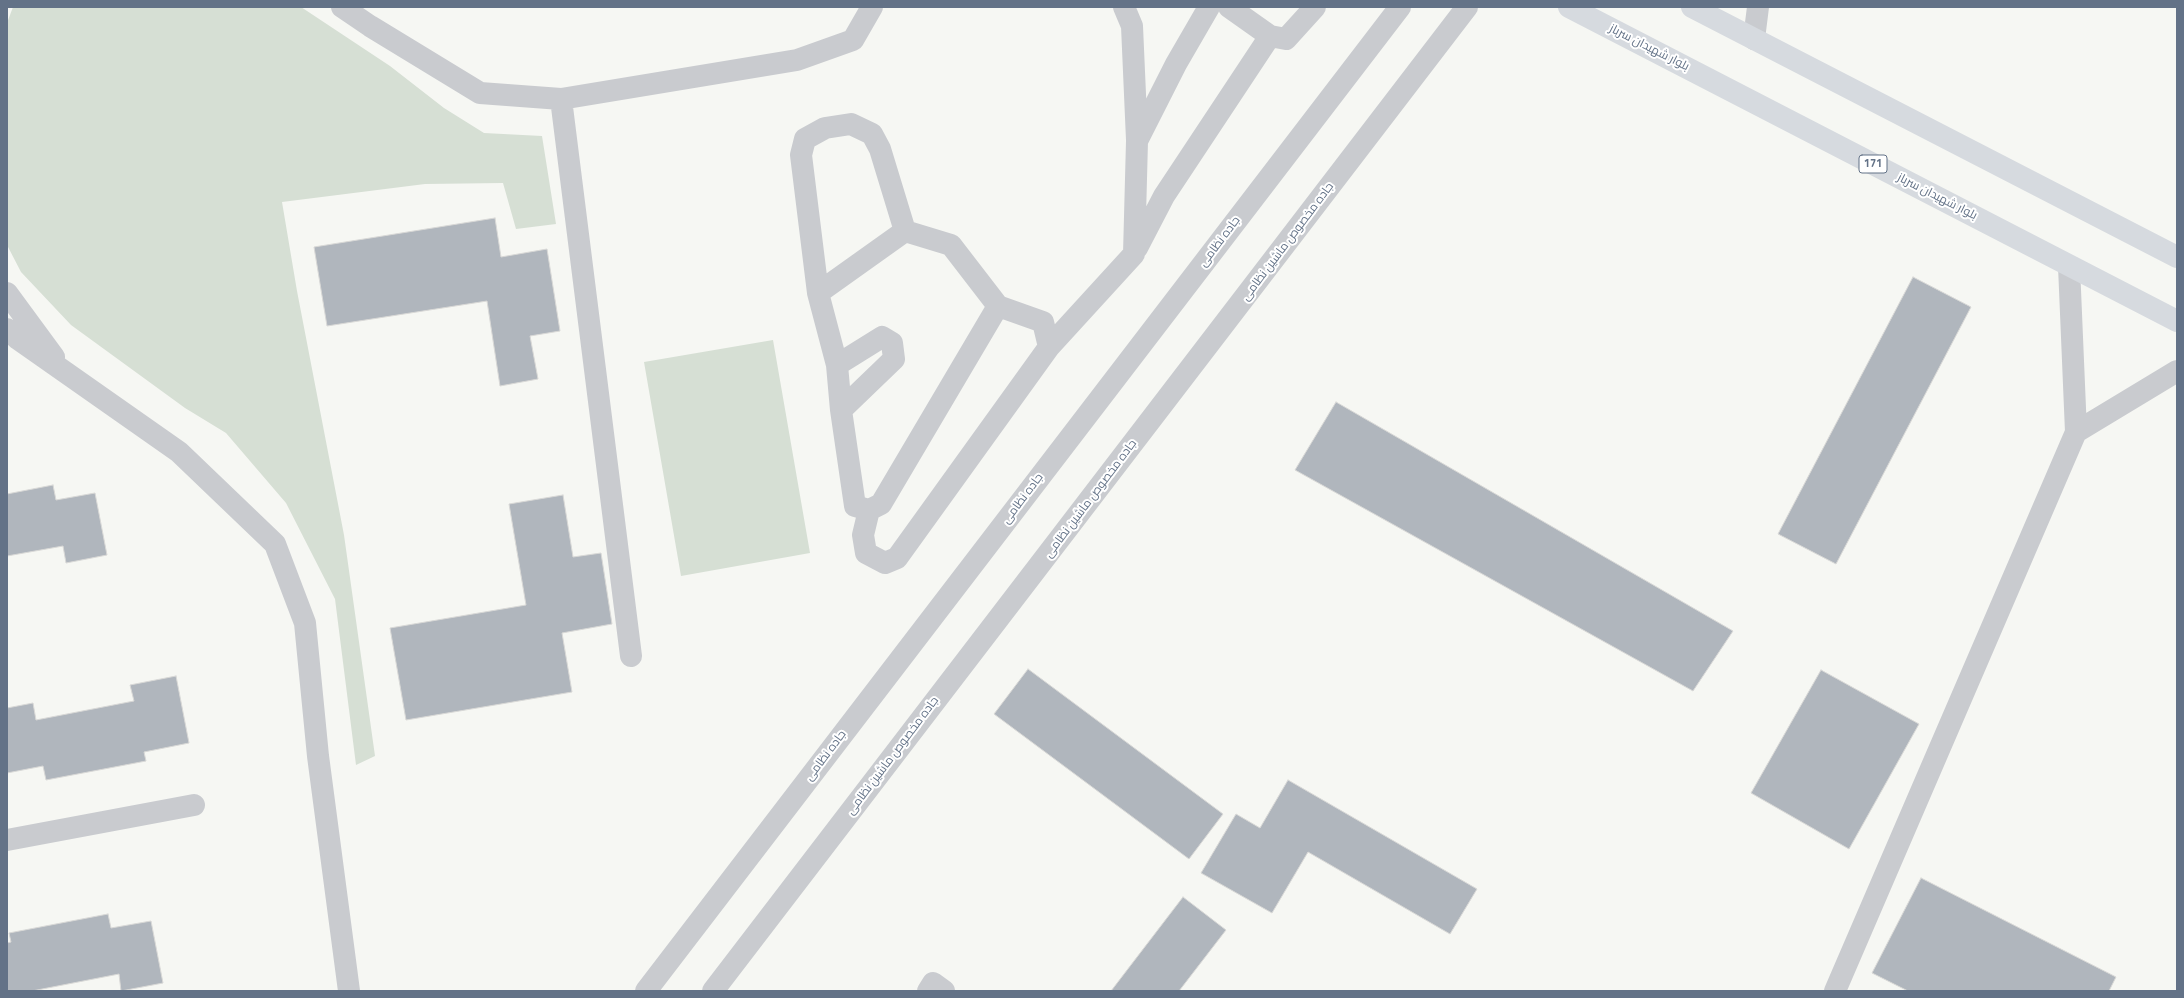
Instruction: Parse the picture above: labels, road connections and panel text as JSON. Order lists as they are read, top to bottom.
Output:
{
  "streets": {
    "main road": ["بلوار شهیدان سرباز", "171"],
    "street": ["جاده نظامی", "جاده مخصوص ماشین نظامی"]
  }
}
